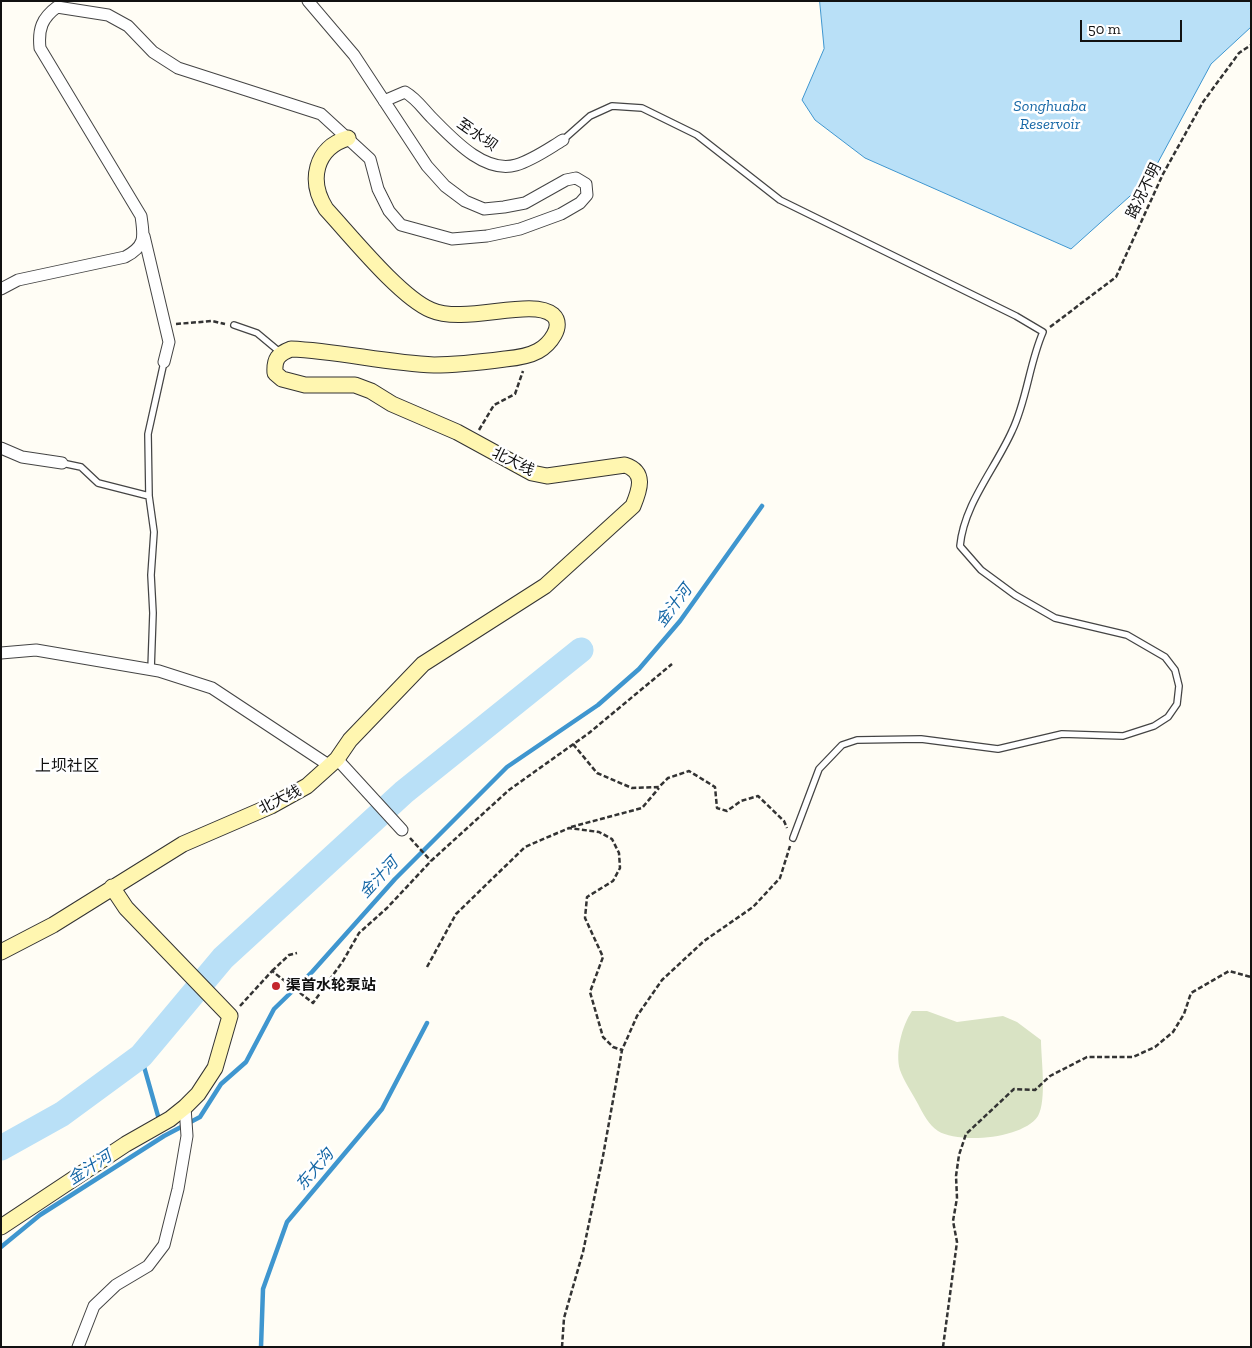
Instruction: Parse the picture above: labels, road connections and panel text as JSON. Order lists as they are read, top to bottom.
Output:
{
  "streets": {
    "street": ["至水坝", "北大线"],
    "path": ["路况不明"]
  },
  "districts": ["上坝社区"],
  "water": ["Songhuaba Reservoir", "金汁河", "东大沟"],
  "places": ["渠首水轮泵站"],
  "scale_bar": "50 m"
}
